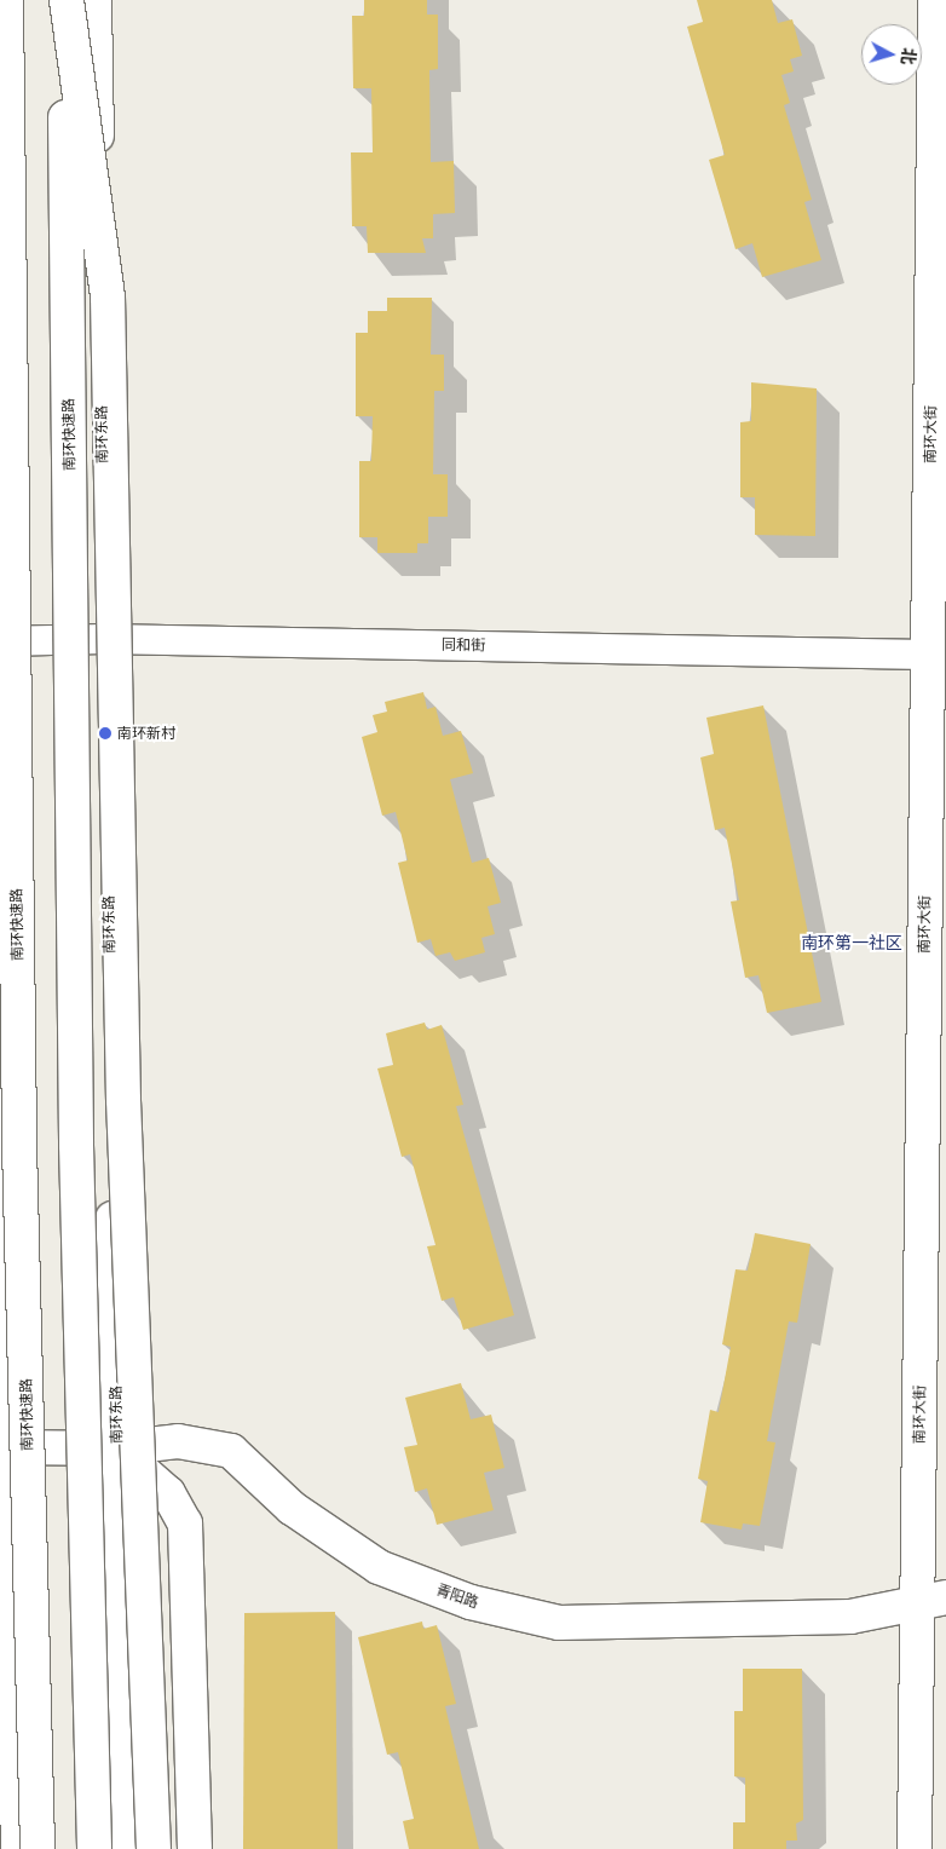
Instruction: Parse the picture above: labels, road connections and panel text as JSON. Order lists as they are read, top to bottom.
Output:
{
  "streets": {
    "main road": [
      "南环快速路",
      "南环东路",
      "南环大街",
      "青阳路"
    ],
    "street": ["同和街"]
  },
  "crossings": [
    ["南环东路", "同和街"],
    ["南环东路", "青阳路"],
    ["南环大街", "同和街"],
    ["南环大街", "青阳路"]
  ],
  "districts": ["南环第一社区"],
  "places": ["南环新村"],
  "north": "right"
}
